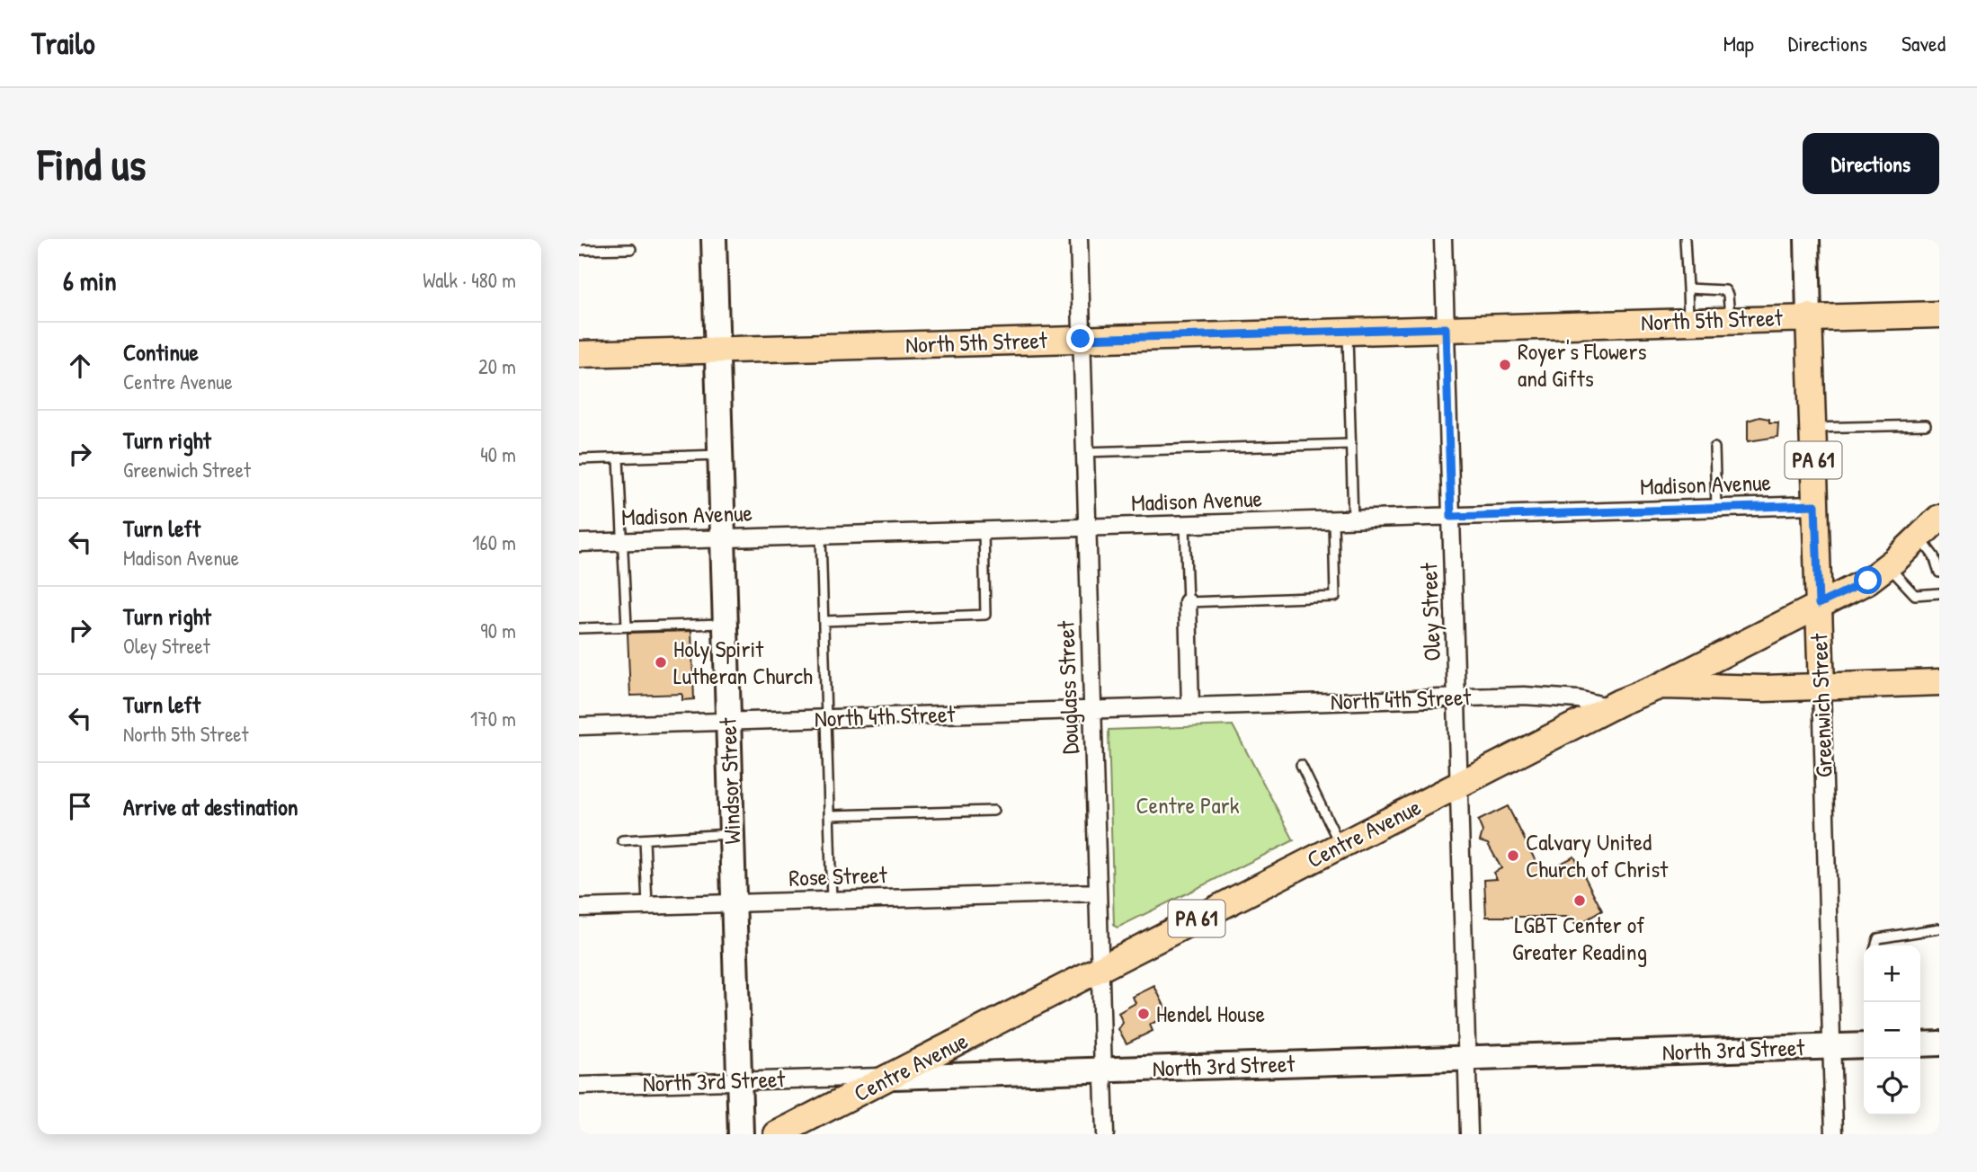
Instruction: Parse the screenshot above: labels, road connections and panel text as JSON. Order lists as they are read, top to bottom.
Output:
{
  "streets": {
    "main road": [
      "North 5th Street",
      "PA 61",
      "Greenwich Street",
      "Centre Avenue"
    ],
    "street": [
      "Madison Avenue",
      "Oley Street",
      "Douglass Street",
      "North 4th Street",
      "Windsor Street",
      "Rose Street",
      "North 3rd Street"
    ]
  },
  "crossings": [
    ["North 5th Street", "Oley Street"],
    ["North 5th Street", "Douglass Street"],
    ["North 5th Street", "Greenwich Street"],
    ["North 5th Street", "Windsor Street"],
    ["PA 61", "Greenwich Street"],
    ["PA 61", "Centre Avenue"],
    ["Madison Avenue", "Oley Street"],
    ["Madison Avenue", "Douglass Street"],
    ["Madison Avenue", "Greenwich Street"],
    ["Madison Avenue", "Windsor Street"],
    ["Oley Street", "North 4th Street"],
    ["Oley Street", "Centre Avenue"],
    ["Oley Street", "North 3rd Street"],
    ["Douglass Street", "North 4th Street"],
    ["Douglass Street", "Centre Avenue"],
    ["Douglass Street", "Rose Street"],
    ["Douglass Street", "North 3rd Street"],
    ["North 4th Street", "Windsor Street"],
    ["North 4th Street", "Centre Avenue"],
    ["Greenwich Street", "Centre Avenue"],
    ["Greenwich Street", "North 3rd Street"],
    ["Windsor Street", "Rose Street"],
    ["Windsor Street", "North 3rd Street"],
    ["Centre Avenue", "North 3rd Street"]
  ],
  "parks": ["Centre Park"],
  "places": [
    "Royer's Flowers and Gifts",
    "Holy Spirit Lutheran Church",
    "Calvary United Church of Christ",
    "LGBT Center of Greater Reading",
    "Hendel House"
  ],
  "page": {
    "header": "Trailo",
    "nav": ["Map", "Directions", "Saved"],
    "buttons": "Directions",
    "title": "Find us",
    "heading": ["6 min", "Walk · 480 m"],
    "list": [
      ["Continue", "Centre Avenue", "20 m"],
      ["Turn right", "Greenwich Street", "40 m"],
      ["Turn left", "Madison Avenue", "160 m"],
      ["Turn right", "Oley Street", "90 m"],
      ["Turn left", "North 5th Street", "170 m"],
      "Arrive at destination"
    ],
    "map_buttons": ["+", "−"]
  }
}
